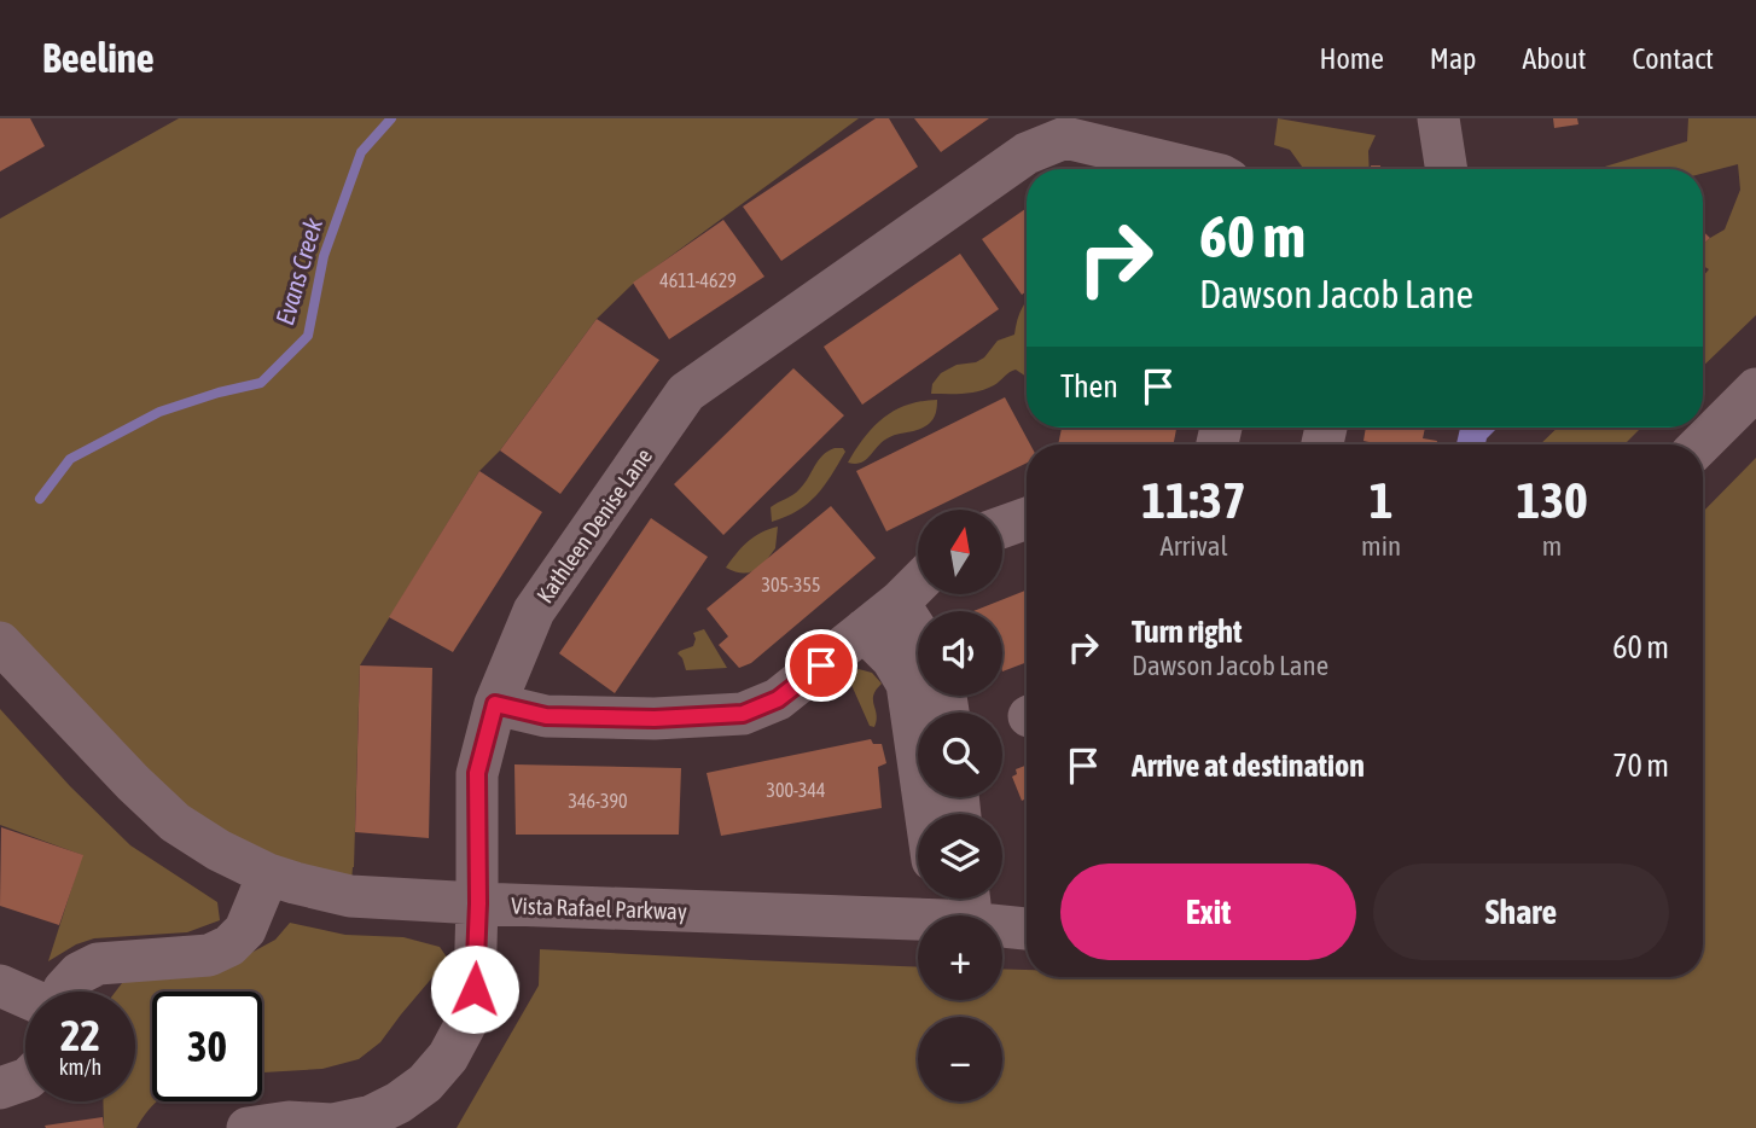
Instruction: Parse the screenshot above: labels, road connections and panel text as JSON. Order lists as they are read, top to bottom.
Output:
{
  "streets": {
    "street": ["Kathleen Denise Lane", "Vista Rafael Parkway"]
  },
  "crossings": [
    ["Kathleen Denise Lane", "Vista Rafael Parkway"]
  ],
  "water": ["Evans Creek"],
  "house_numbers": [
    "4611-4629",
    "305-355",
    "300-344",
    "346-390"
  ],
  "north": "top",
  "page": {
    "header": "Beeline",
    "nav": [
      "Home",
      "Map",
      "About",
      "Contact"
    ],
    "turn": ["60 m", "Dawson Jacob Lane"],
    "then": "Then",
    "eta": [
      "11:37",
      "Arrival",
      "1",
      "min",
      "130",
      "m"
    ],
    "map_buttons": ["+", "−"],
    "list": [
      {
        "name": "Turn right",
        "note": "Dawson Jacob Lane",
        "value": "60 m"
      },
      {
        "name": "Arrive at destination",
        "value": "70 m"
      }
    ],
    "buttons": ["Exit", "Share"],
    "speed": "22 km/h",
    "limit": "30"
  }
}
